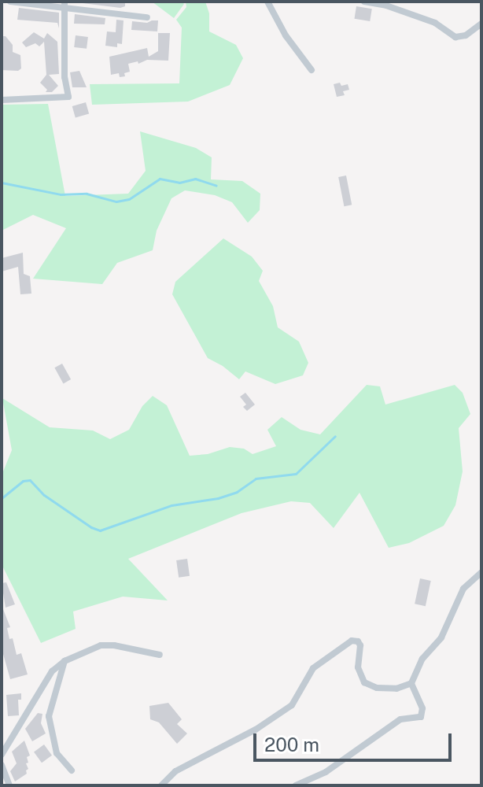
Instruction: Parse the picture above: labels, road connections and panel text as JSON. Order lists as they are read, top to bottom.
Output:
{
  "scale_bar": "200 m"
}
